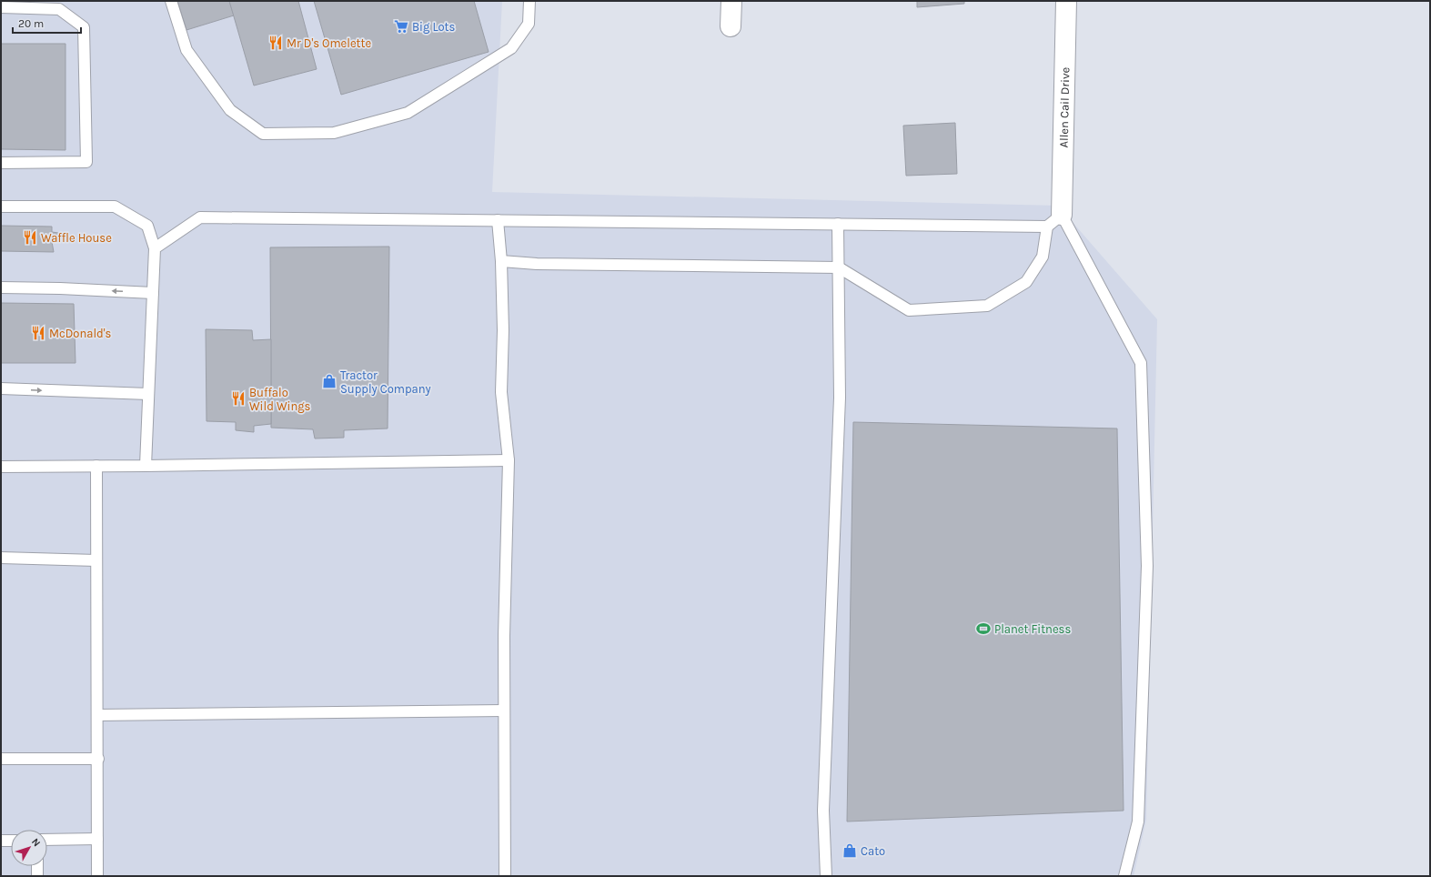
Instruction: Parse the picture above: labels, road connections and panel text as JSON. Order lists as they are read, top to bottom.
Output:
{
  "streets": {
    "street": ["Allen Cail Drive"]
  },
  "places": {
    "supermarket": ["Big Lots"],
    "restaurant": [
      "Mr D's Omelette",
      "Waffle House",
      "McDonald's",
      "Buffalo Wild Wings"
    ],
    "shop": ["Tractor Supply Company", "Cato"],
    "sports": ["Planet Fitness"]
  },
  "scale_bar": "20 m",
  "north": "top right"
}
